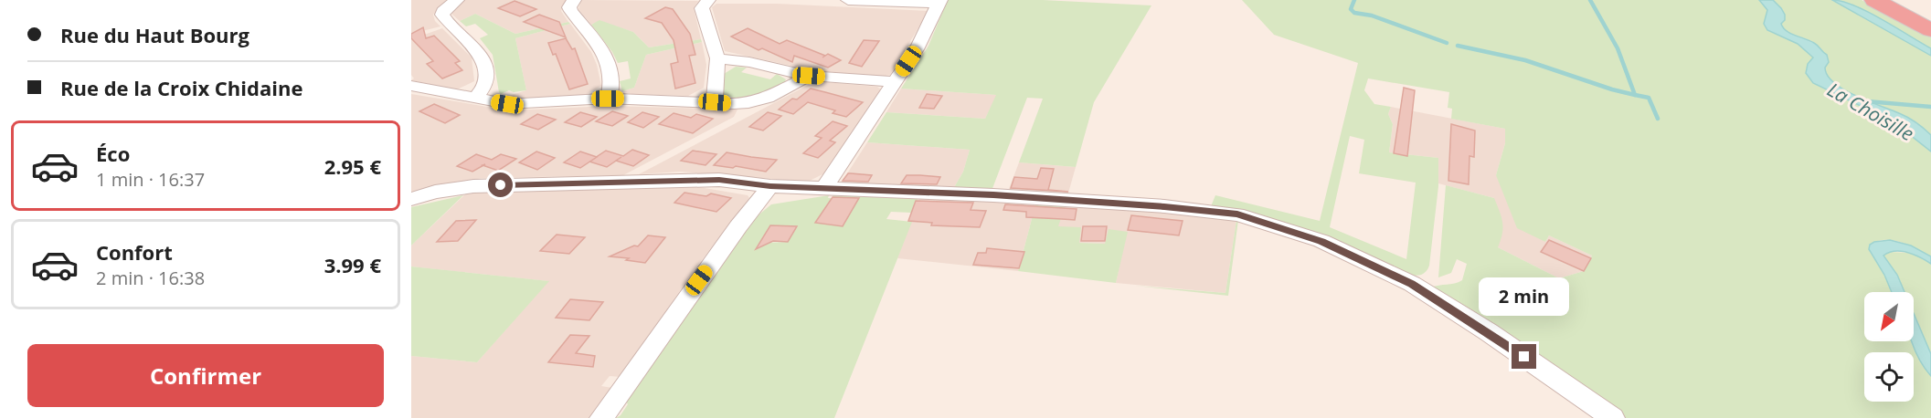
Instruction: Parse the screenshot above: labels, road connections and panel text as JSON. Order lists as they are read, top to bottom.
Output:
{
  "water": ["La Choisille"],
  "north": "bottom left",
  "page": {
    "banner": ["Rue du Haut Bourg", "Rue de la Croix Chidaine"],
    "list": [
      {
        "name": "Éco",
        "note": "1 min · 16:37",
        "value": "2.95 €"
      },
      {
        "name": "Confort",
        "note": "2 min · 16:38",
        "value": "3.99 €"
      }
    ],
    "bubble": "2 min",
    "buttons": "Confirmer"
  }
}
